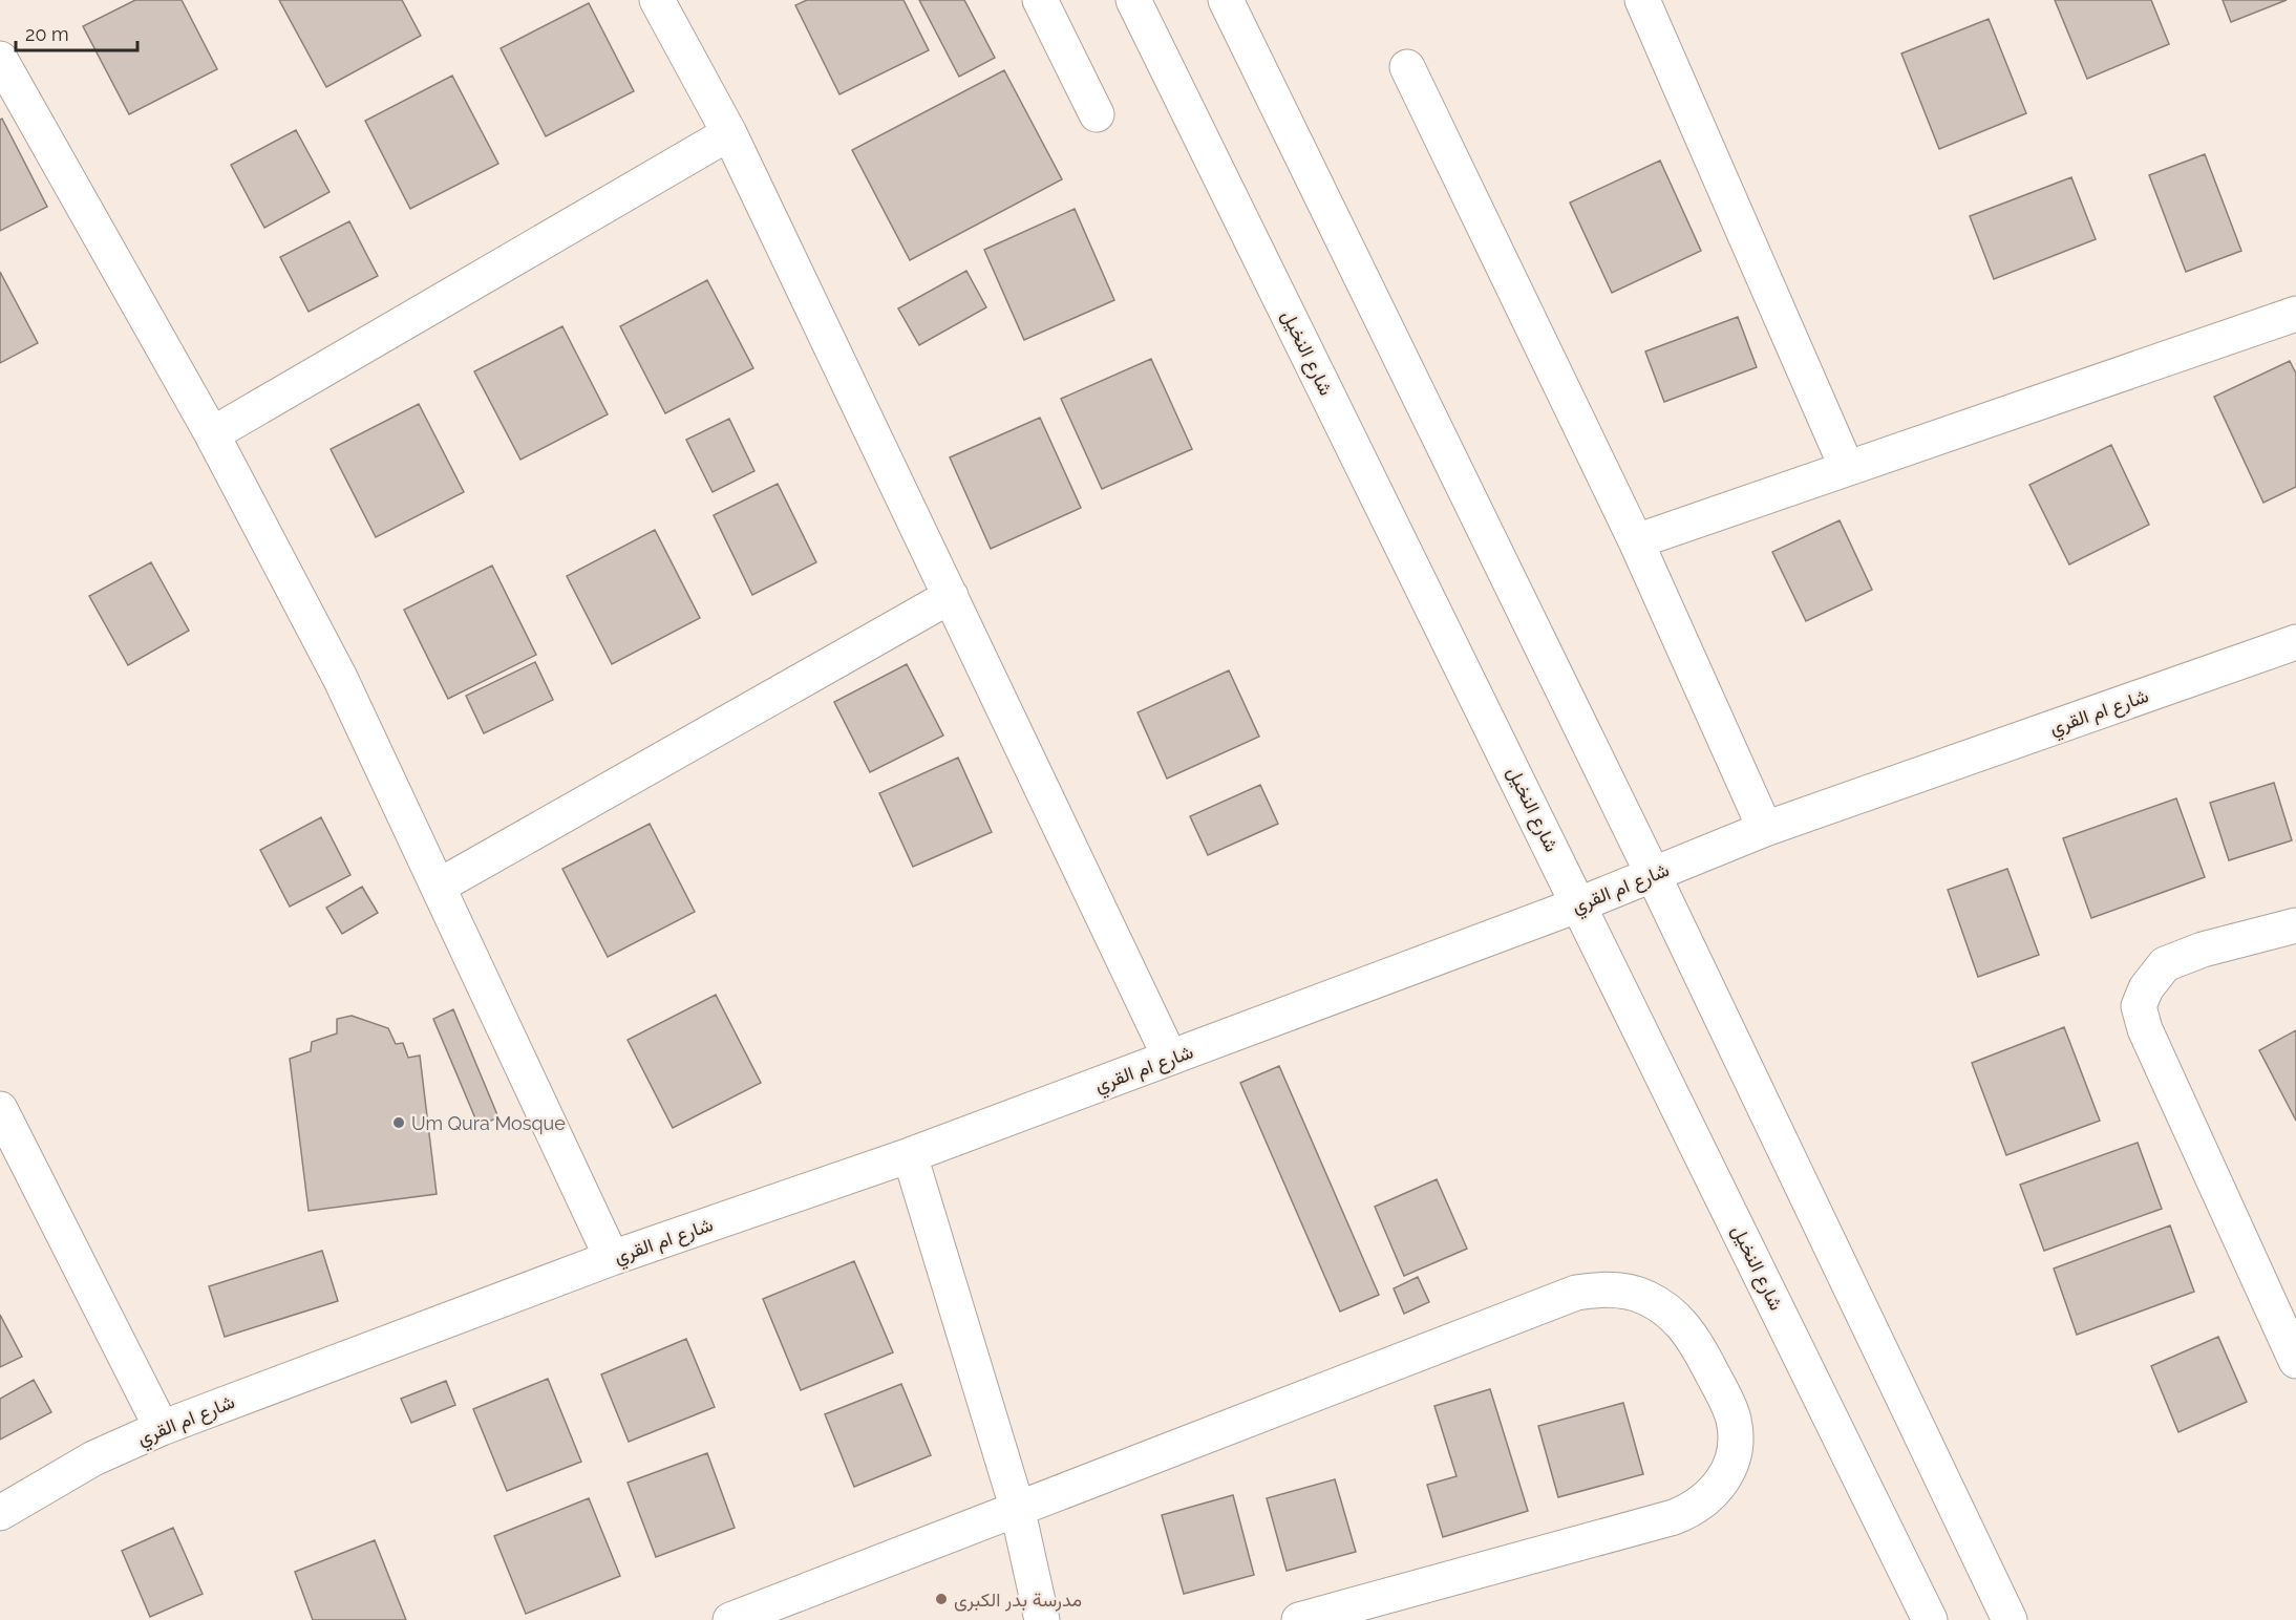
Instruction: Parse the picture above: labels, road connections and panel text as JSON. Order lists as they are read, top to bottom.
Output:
{
  "streets": {
    "street": ["شارع النخيل", "شارع ام القري"]
  },
  "crossings": [
    ["شارع النخيل", "شارع ام القري"]
  ],
  "places": ["Um Qura Mosque", "مدرسة بدر الكبرى"],
  "scale_bar": "20 m"
}
